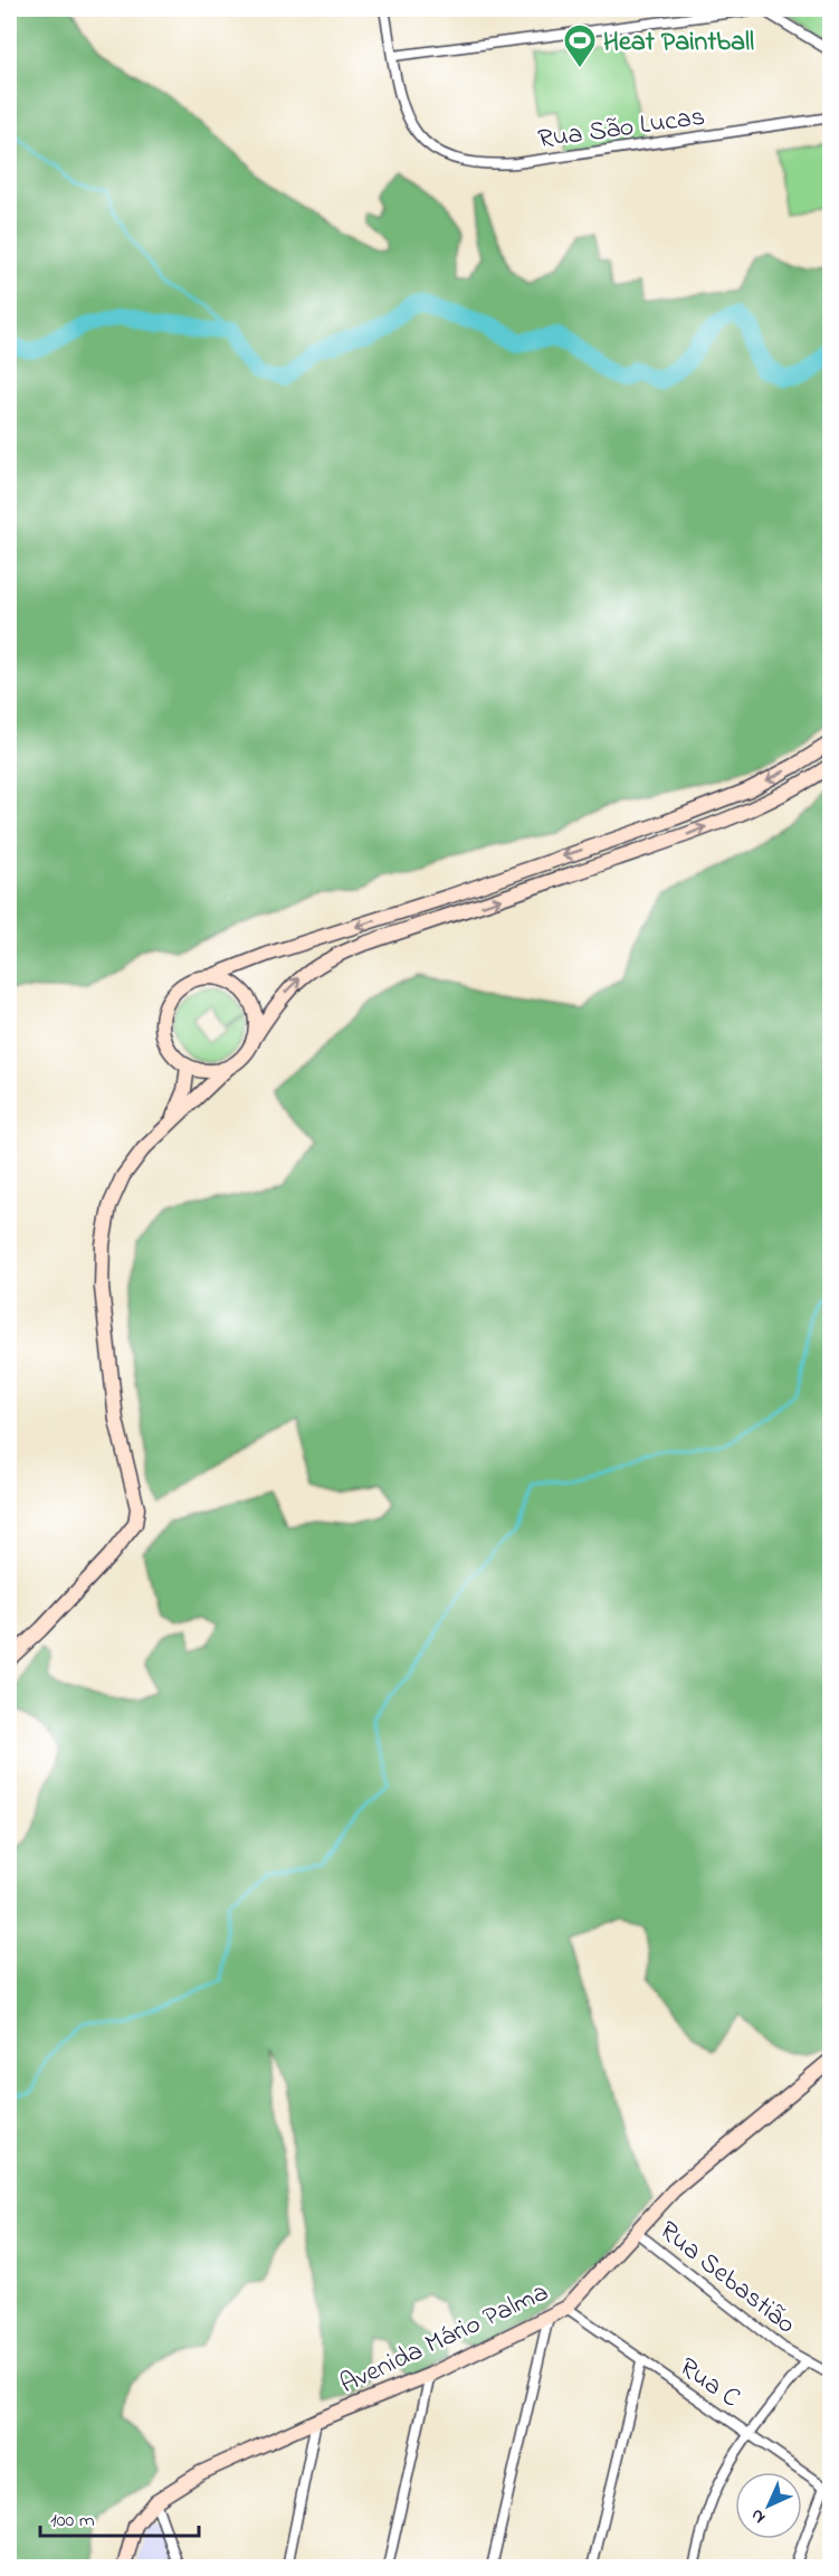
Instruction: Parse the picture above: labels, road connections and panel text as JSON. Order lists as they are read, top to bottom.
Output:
{
  "streets": {
    "main road": ["Avenida Mário Palma"],
    "street": ["Rua São Lucas", "Rua Sebastião", "Rua C"]
  },
  "crossings": [
    ["Rua Sebastião", "Avenida Mário Palma"],
    ["Avenida Mário Palma", "Rua C"]
  ],
  "places": {
    "sports": ["Heat Paintball"]
  },
  "scale_bar": "100 m",
  "north": "bottom left"
}
